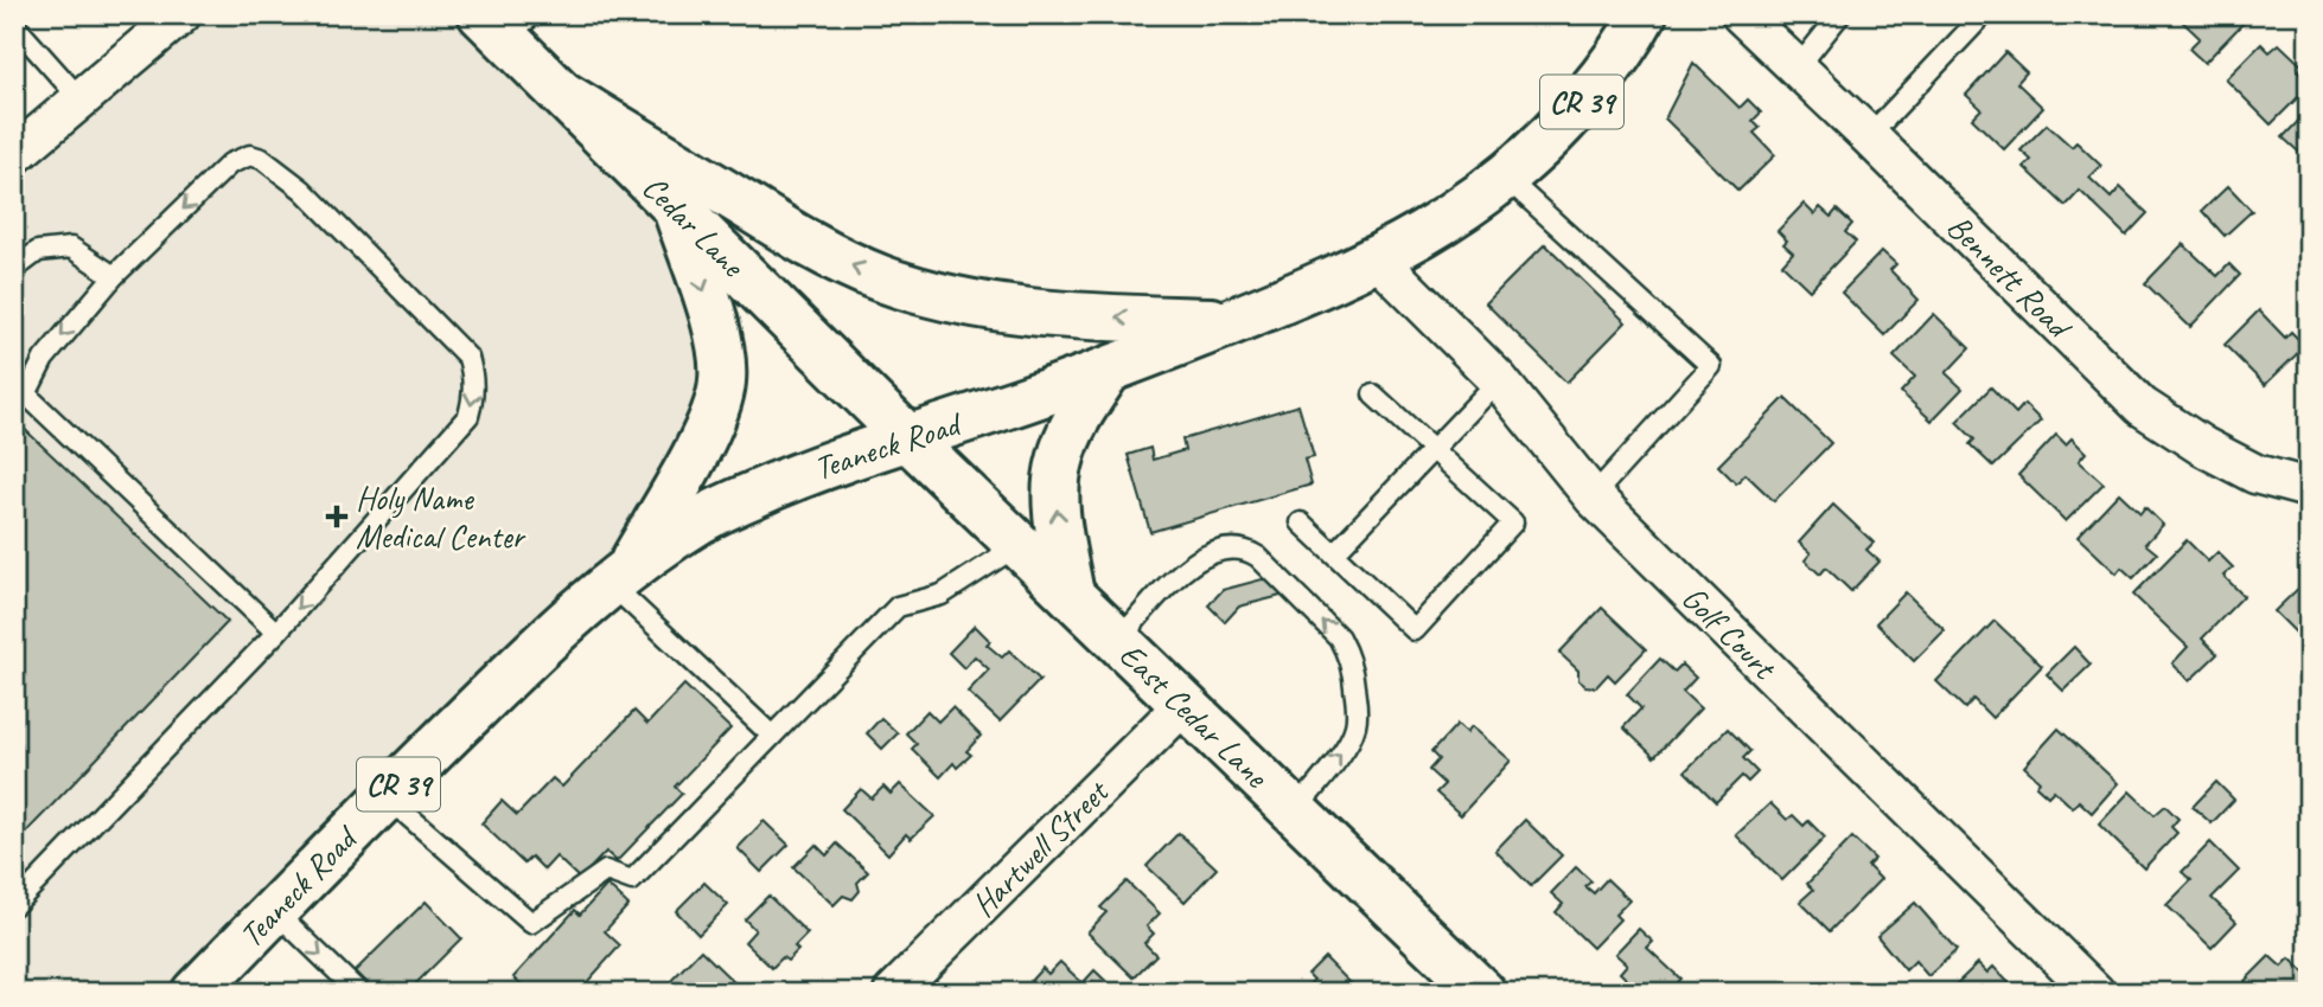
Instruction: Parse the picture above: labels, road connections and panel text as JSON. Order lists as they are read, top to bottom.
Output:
{
  "streets": {
    "main road": [
      "CR 39",
      "Cedar Lane",
      "Teaneck Road",
      "East Cedar Lane"
    ],
    "street": ["Bennett Road", "Golf Court", "Hartwell Street"]
  },
  "crossings": [
    ["Cedar Lane", "Teaneck Road"],
    ["Cedar Lane", "East Cedar Lane"],
    ["Teaneck Road", "Golf Court"],
    ["Teaneck Road", "East Cedar Lane"],
    ["East Cedar Lane", "Hartwell Street"]
  ],
  "places": {
    "health": ["Holy Name Medical Center"]
  }
}
